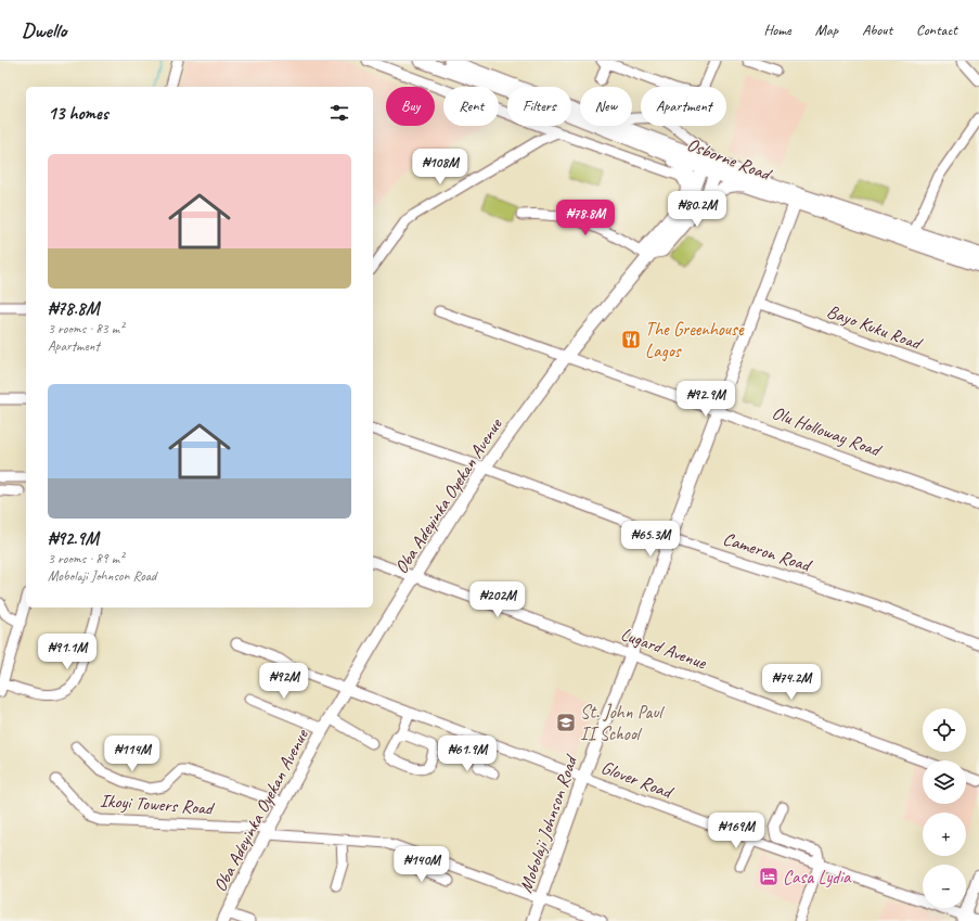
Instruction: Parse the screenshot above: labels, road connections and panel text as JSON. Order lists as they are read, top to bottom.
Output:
{
  "streets": {
    "main road": ["Osborne Road", "Oba Adeyinka Oyekan Avenue", "Mobolaji Johnson Road"],
    "street": [
      "Bayo Kuku Road",
      "Olu Holloway Road",
      "Cameron Road",
      "Lugard Avenue",
      "Glover Road",
      "Ikoyi Towers Road"
    ]
  },
  "crossings": [
    ["Osborne Road", "Oba Adeyinka Oyekan Avenue"],
    ["Osborne Road", "Mobolaji Johnson Road"],
    ["Bayo Kuku Road", "Mobolaji Johnson Road"],
    ["Olu Holloway Road", "Oba Adeyinka Oyekan Avenue"],
    ["Olu Holloway Road", "Mobolaji Johnson Road"],
    ["Oba Adeyinka Oyekan Avenue", "Cameron Road"],
    ["Oba Adeyinka Oyekan Avenue", "Lugard Avenue"],
    ["Oba Adeyinka Oyekan Avenue", "Glover Road"],
    ["Oba Adeyinka Oyekan Avenue", "Ikoyi Towers Road"],
    ["Cameron Road", "Mobolaji Johnson Road"],
    ["Lugard Avenue", "Mobolaji Johnson Road"],
    ["Glover Road", "Mobolaji Johnson Road"],
    ["Ikoyi Towers Road", "Mobolaji Johnson Road"]
  ],
  "places": {
    "restaurant": ["The Greenhouse Lagos"],
    "school or university": ["St. John Paul II School"],
    "hotel": ["Casa Lydia"]
  },
  "page": {
    "header": "Dwello",
    "nav": [
      "Home",
      "Map",
      "About",
      "Contact"
    ],
    "chip": [
      "Buy",
      "Rent",
      "Filters",
      "New",
      "Apartment"
    ],
    "heading": "13 homes",
    "list": [
      {
        "name": "₦78.8M",
        "note": "3 rooms · 83 m² · Apartment"
      },
      {
        "name": "₦92.9M",
        "note": "3 rooms · 89 m² · Mobolaji Johnson Road"
      }
    ],
    "price": [
      "₦108M",
      "₦80.2M",
      "₦78.8M",
      "₦92.9M",
      "₦65.3M",
      "₦202M",
      "₦91.1M",
      "₦92M",
      "₦74.2M",
      "₦114M",
      "₦61.9M",
      "₦169M",
      "₦140M"
    ],
    "map_buttons": ["+", "−"]
  }
}
